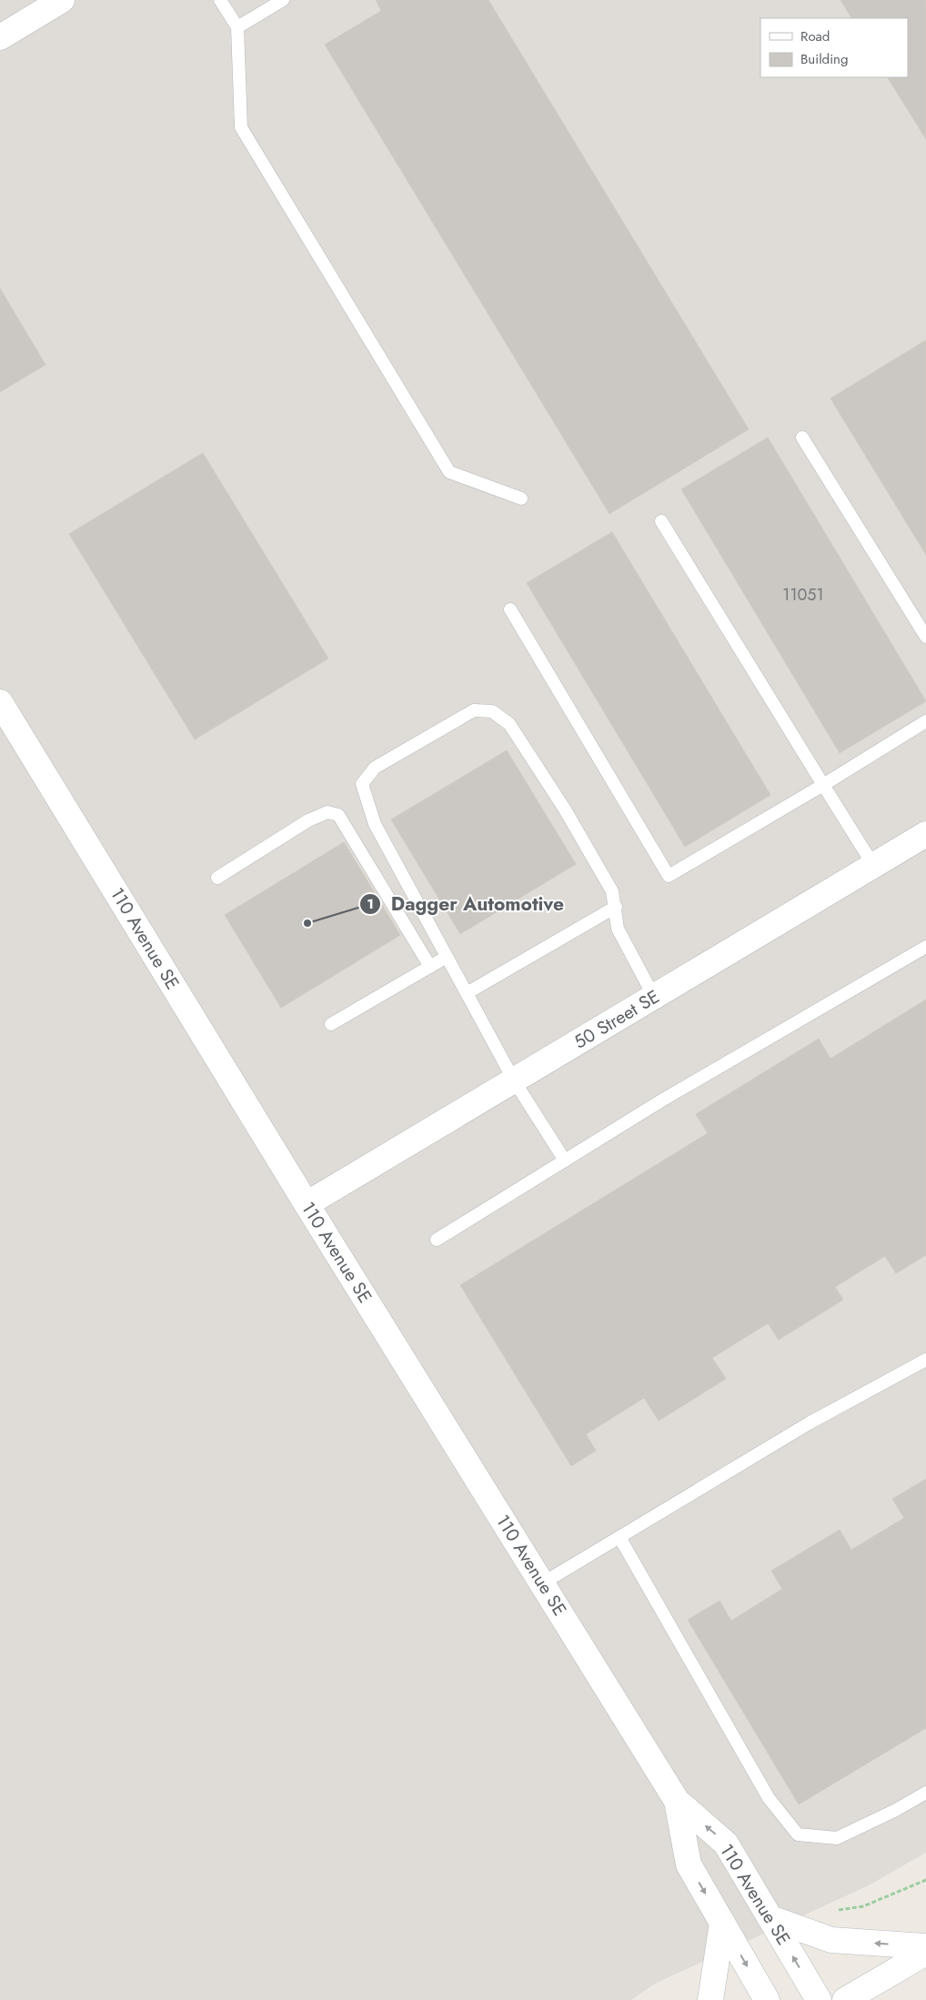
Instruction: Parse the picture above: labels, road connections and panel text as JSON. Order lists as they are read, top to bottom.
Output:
{
  "streets": {
    "street": ["110 Avenue SE", "50 Street SE"]
  },
  "crossings": [
    ["110 Avenue SE", "50 Street SE"]
  ],
  "places": ["Dagger Automotive"],
  "house_numbers": ["11051"],
  "legend": ["Road", "Building"]
}
